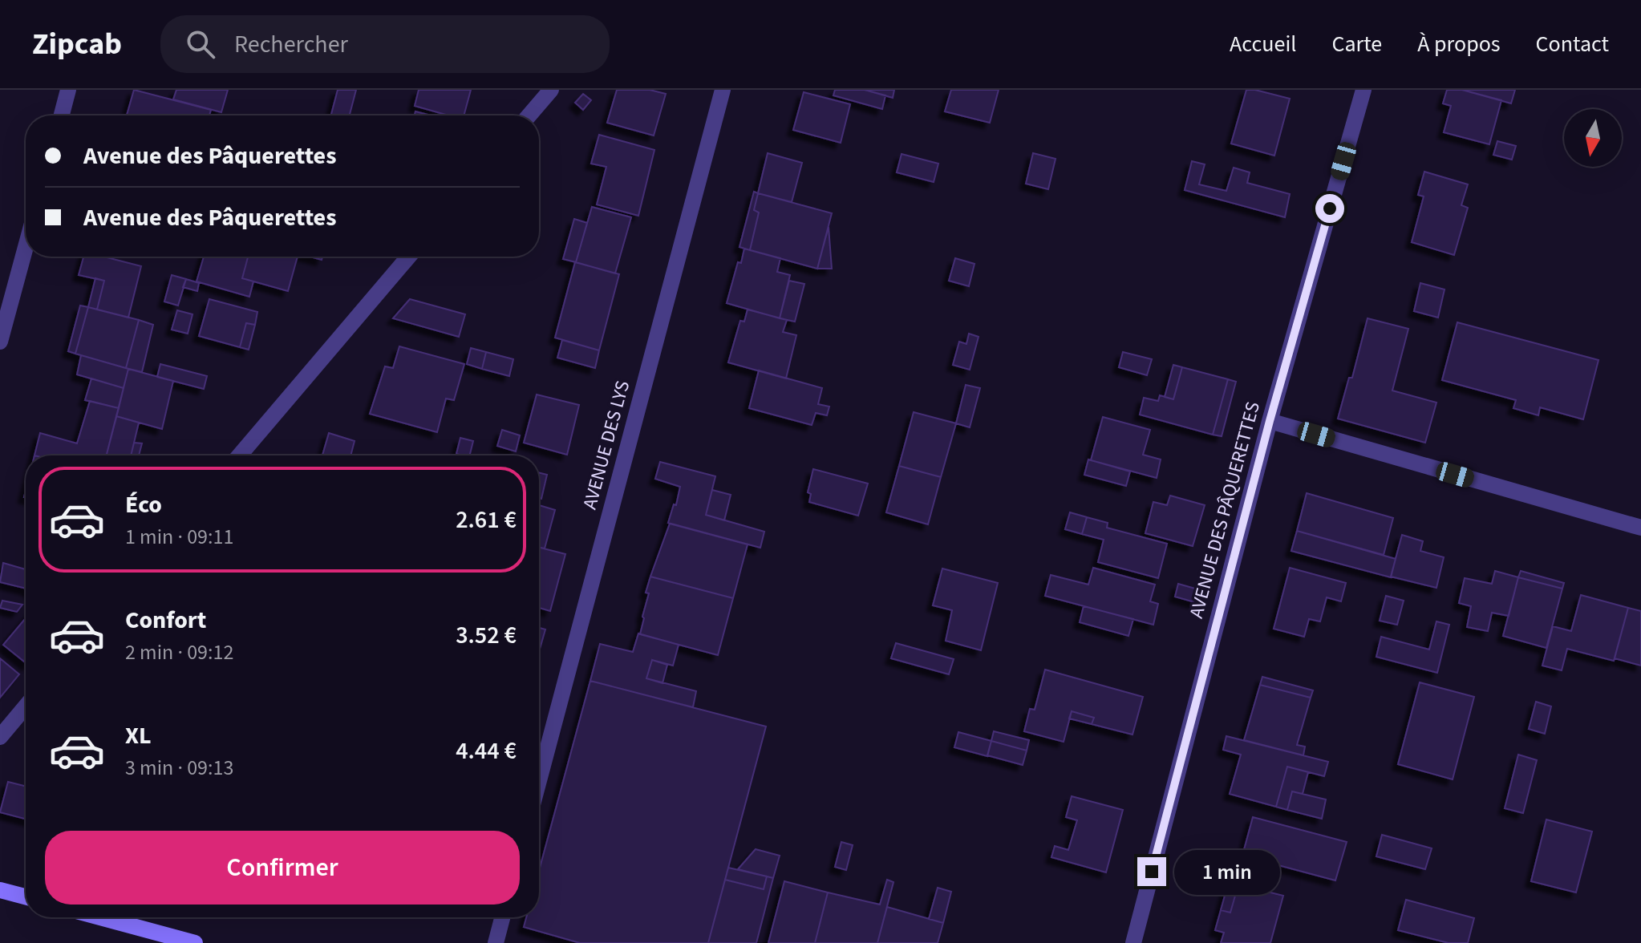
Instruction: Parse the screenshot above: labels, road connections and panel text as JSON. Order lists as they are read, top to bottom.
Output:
{
  "streets": {
    "street": ["AVENUE DES LYS", "AVENUE DES PÂQUERETTES"]
  },
  "north": "bottom",
  "page": {
    "header": "Zipcab",
    "search": "Rechercher",
    "nav": [
      "Accueil",
      "Carte",
      "À propos",
      "Contact"
    ],
    "banner": ["Avenue des Pâquerettes", "Avenue des Pâquerettes"],
    "list": [
      {
        "name": "Éco",
        "note": "1 min · 09:11",
        "value": "2.61 €"
      },
      {
        "name": "Confort",
        "note": "2 min · 09:12",
        "value": "3.52 €"
      },
      {
        "name": "XL",
        "note": "3 min · 09:13",
        "value": "4.44 €"
      }
    ],
    "buttons": "Confirmer",
    "bubble": "1 min"
  }
}
